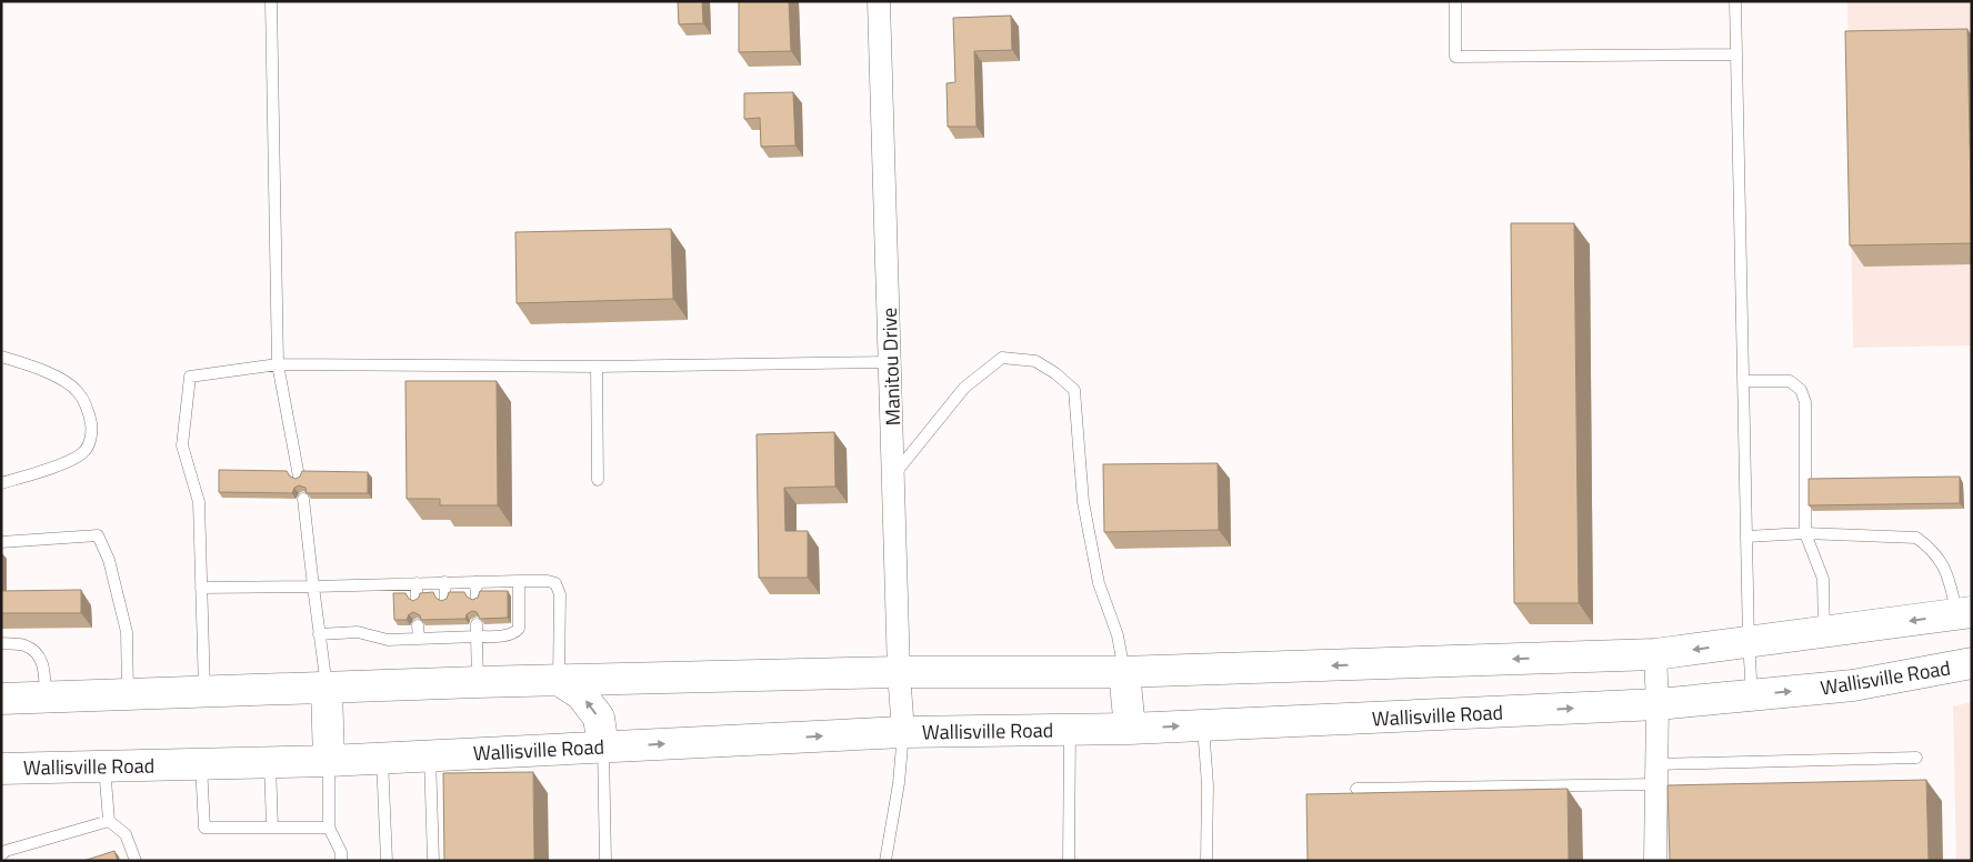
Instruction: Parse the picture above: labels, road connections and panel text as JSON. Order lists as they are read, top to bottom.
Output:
{
  "streets": {
    "main road": ["Wallisville Road"],
    "street": ["Manitou Drive"]
  },
  "crossings": [
    ["Manitou Drive", "Wallisville Road"]
  ]
}
